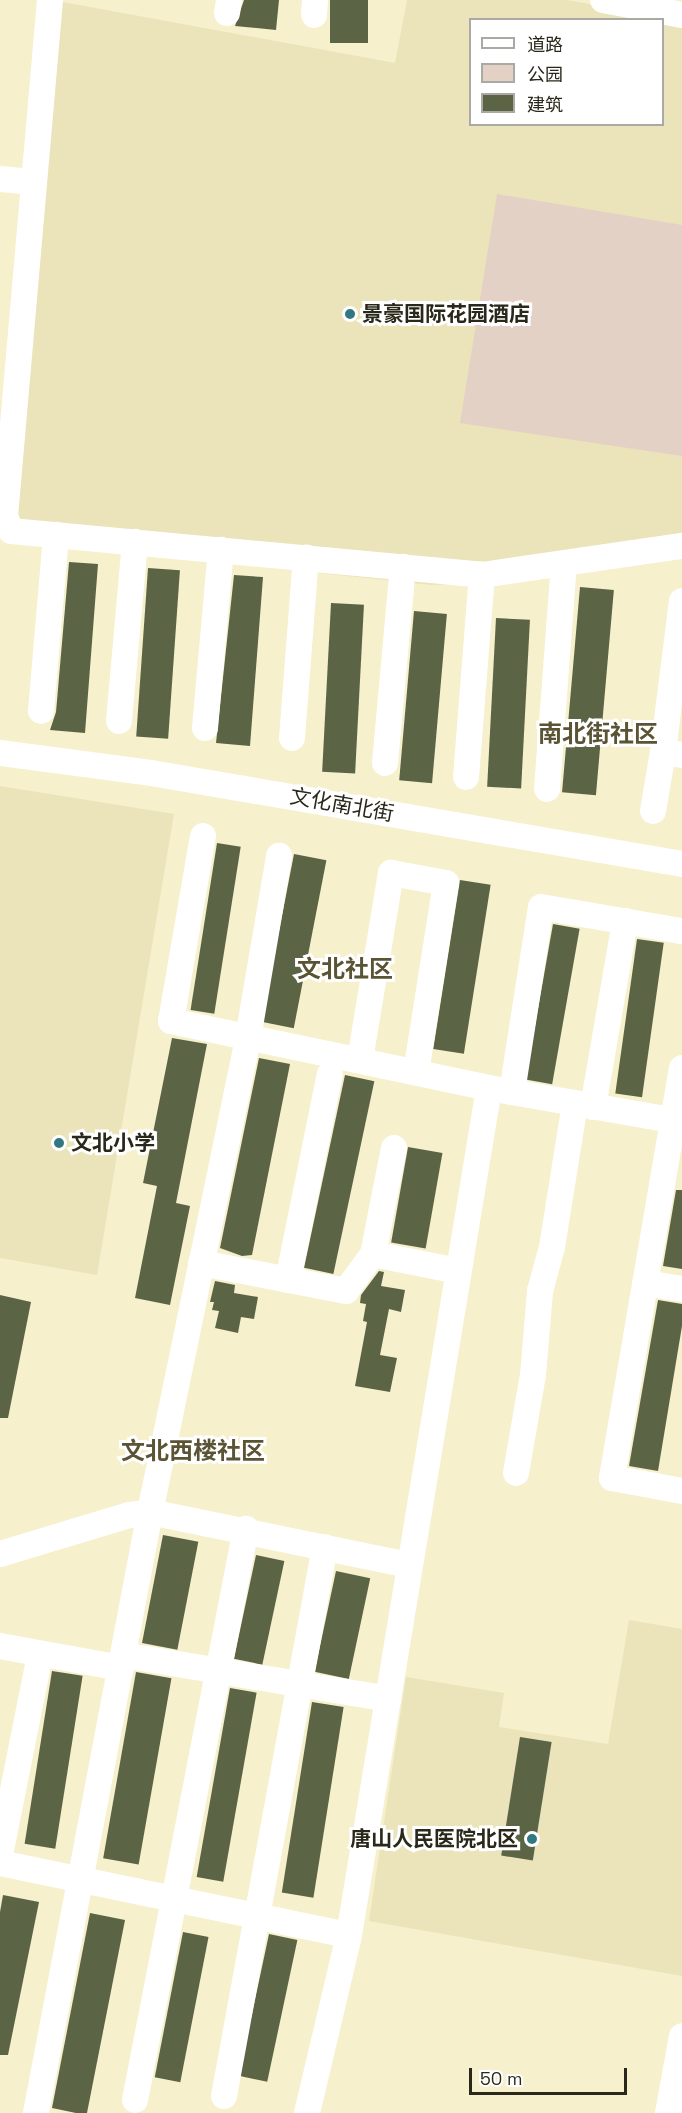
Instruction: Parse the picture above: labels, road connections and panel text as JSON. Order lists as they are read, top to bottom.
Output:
{
  "streets": {
    "street": ["文化南北街"]
  },
  "districts": ["南北街社区", "文北社区", "文北西楼社区"],
  "places": ["景豪国际花园酒店", "文北小学", "唐山人民医院北区"],
  "legend": ["道路", "公园", "建筑"],
  "scale_bar": "50 m"
}
